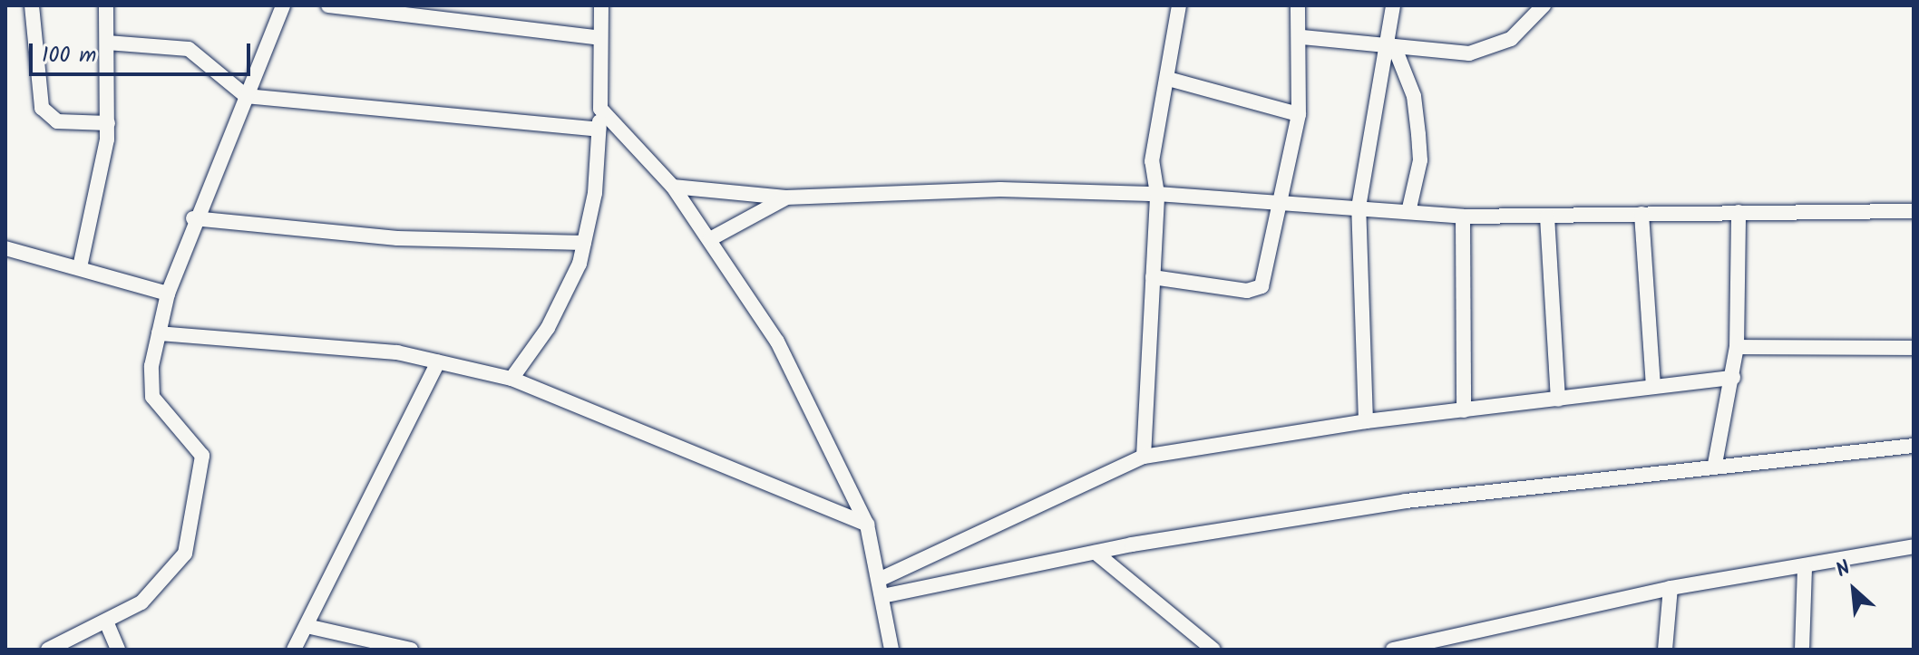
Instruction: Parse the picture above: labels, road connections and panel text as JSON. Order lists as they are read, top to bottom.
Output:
{
  "scale_bar": "100 m",
  "north": "top left"
}
